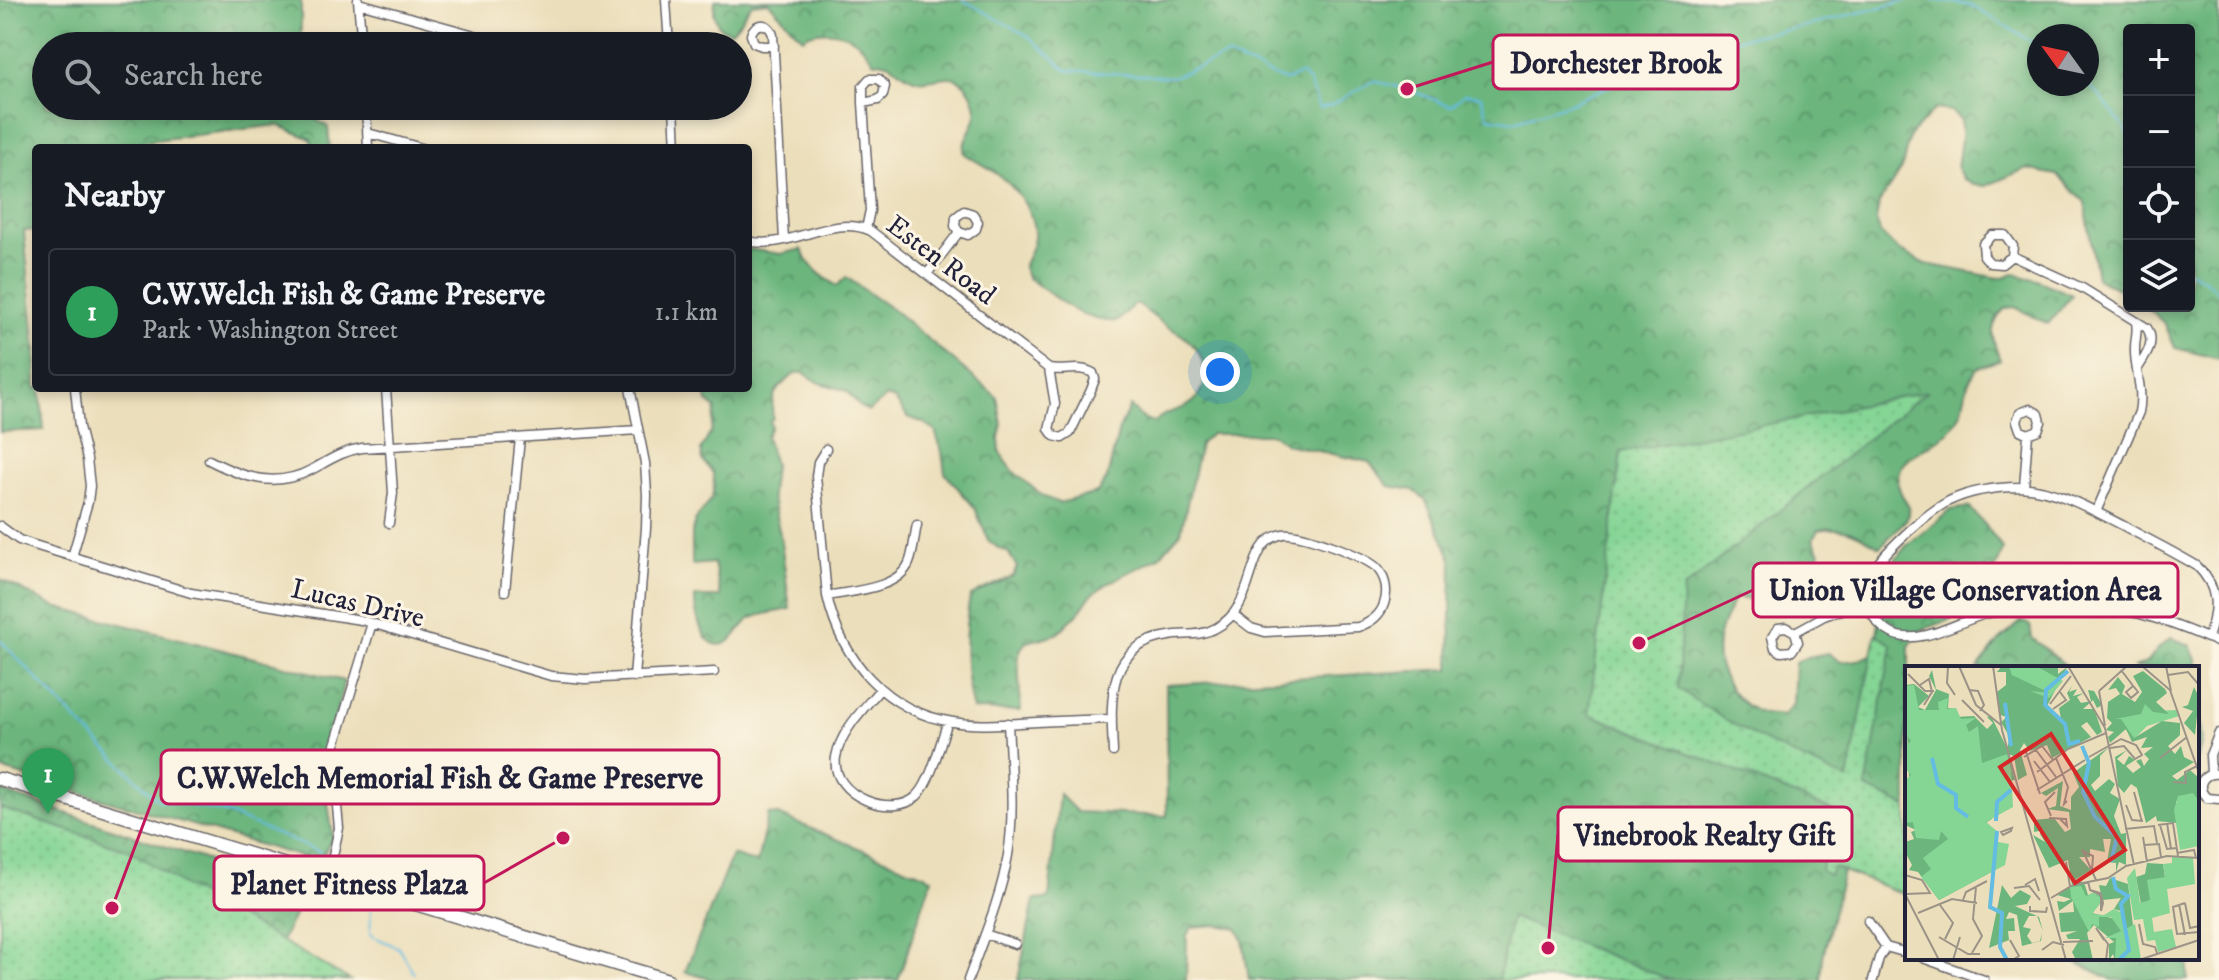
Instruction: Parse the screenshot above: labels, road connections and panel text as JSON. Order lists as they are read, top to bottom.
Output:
{
  "streets": {
    "street": ["Esten Road", "Lucas Drive"]
  },
  "places": [
    "Dorchester Brook",
    "Union Village Conservation Area",
    "Planet Fitness Plaza",
    "C.W.Welch Memorial Fish & Game Preserve",
    "Vinebrook Realty Gift"
  ],
  "north": "top left",
  "page": {
    "map_buttons": ["+", "−"],
    "search": "Search here",
    "heading": "Nearby",
    "list": [
      {
        "mark": "1",
        "name": "C.W.Welch Fish & Game Preserve",
        "note": "Park · Washington Street",
        "value": "1.1 km"
      }
    ],
    "pins": "1"
  }
}
